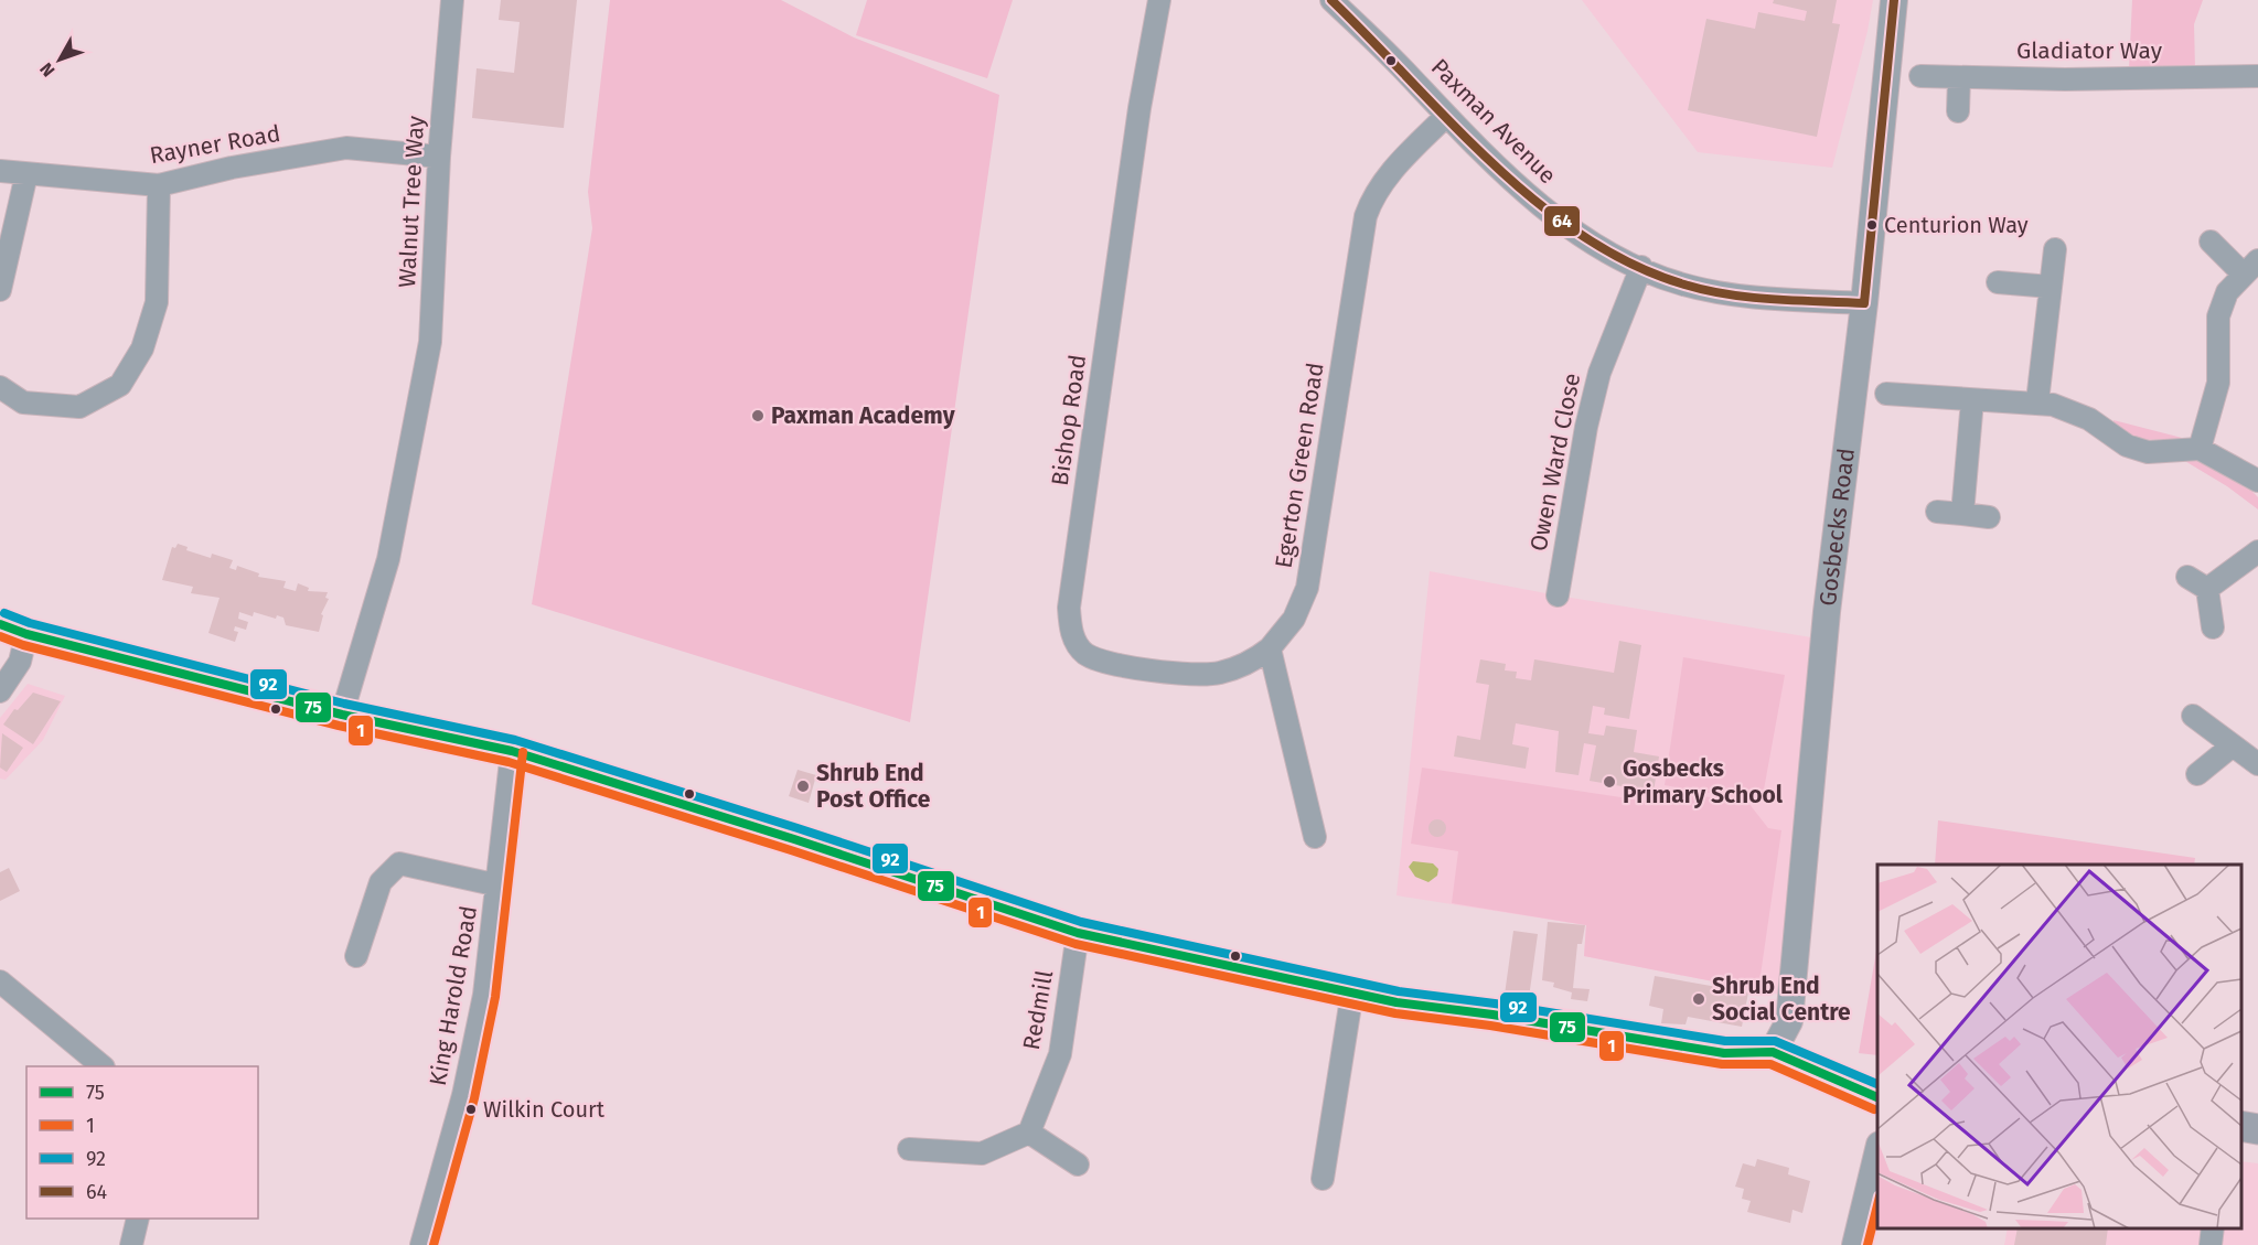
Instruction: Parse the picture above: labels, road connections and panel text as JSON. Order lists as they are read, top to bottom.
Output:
{
  "streets": {
    "street": [
      "Gladiator Way",
      "Paxman Avenue",
      "Rayner Road",
      "Walnut Tree Way",
      "Bishop Road",
      "Owen Ward Close",
      "Egerton Green Road",
      "Gosbecks Road",
      "King Harold Road",
      "Redmill"
    ]
  },
  "crossings": [
    ["Paxman Avenue", "Owen Ward Close"],
    ["Paxman Avenue", "Egerton Green Road"],
    ["Paxman Avenue", "Gosbecks Road"],
    ["Rayner Road", "Walnut Tree Way"],
    ["Bishop Road", "Egerton Green Road"]
  ],
  "places": [
    "Centurion Way",
    "Paxman Academy",
    "Gosbecks Primary School",
    "Shrub End Post Office",
    "Shrub End Social Centre",
    "Wilkin Court"
  ],
  "lines": [
    "transit line 64",
    "transit line 92",
    "transit line 75",
    "transit line 1"
  ],
  "legend": [
    "75",
    "1",
    "92",
    "64"
  ],
  "north": "bottom left"
}
